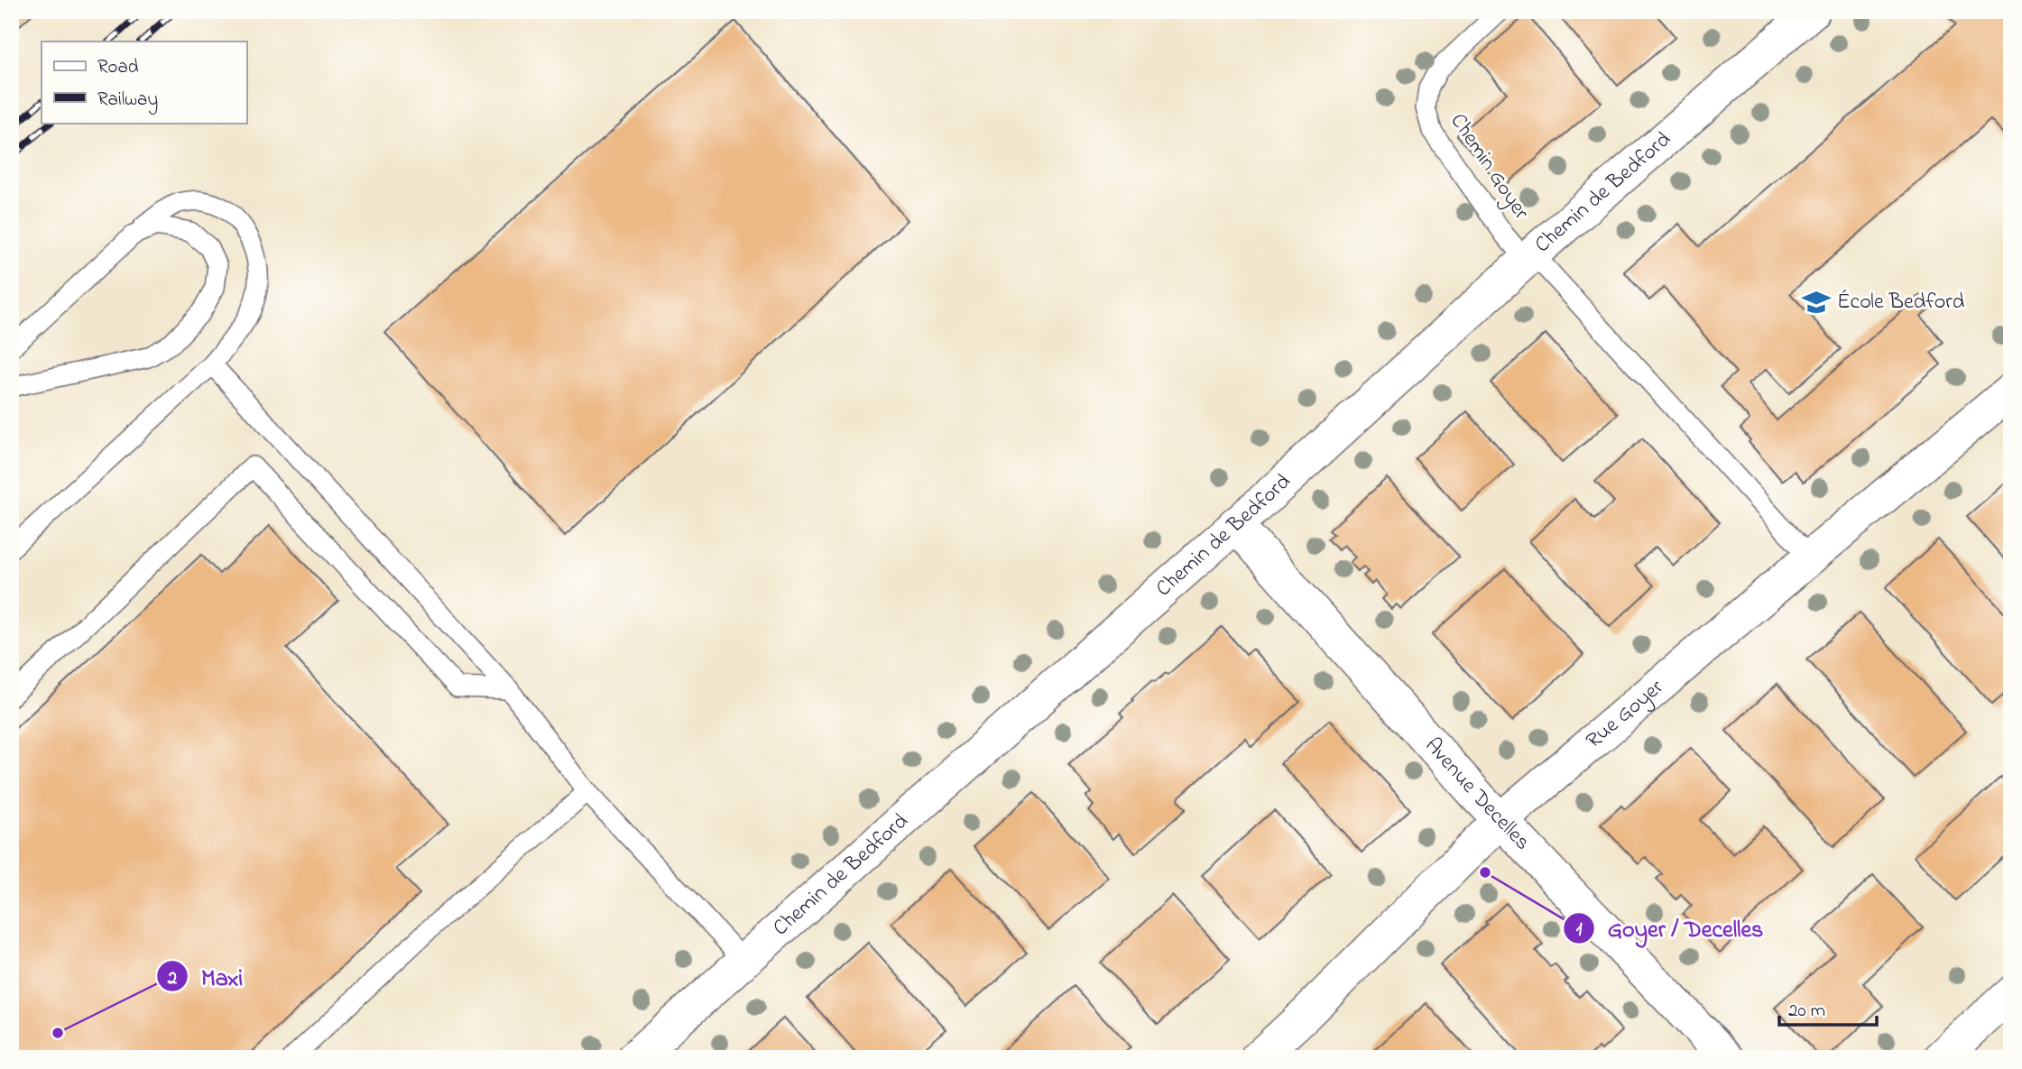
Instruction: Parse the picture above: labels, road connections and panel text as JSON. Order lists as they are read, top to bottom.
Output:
{
  "streets": {
    "street": ["Chemin de Bedford", "Rue Goyer", "Avenue Decelles"],
    "lane": ["Chemin Goyer"]
  },
  "crossings": [
    ["Chemin Goyer", "Chemin de Bedford"],
    ["Chemin Goyer", "Rue Goyer"],
    ["Chemin de Bedford", "Avenue Decelles"],
    ["Rue Goyer", "Avenue Decelles"]
  ],
  "places": {
    "school or university": ["École Bedford"],
    "other": ["Goyer / Decelles", "Maxi"]
  },
  "legend": ["Road", "Railway"],
  "scale_bar": "20 m"
}
